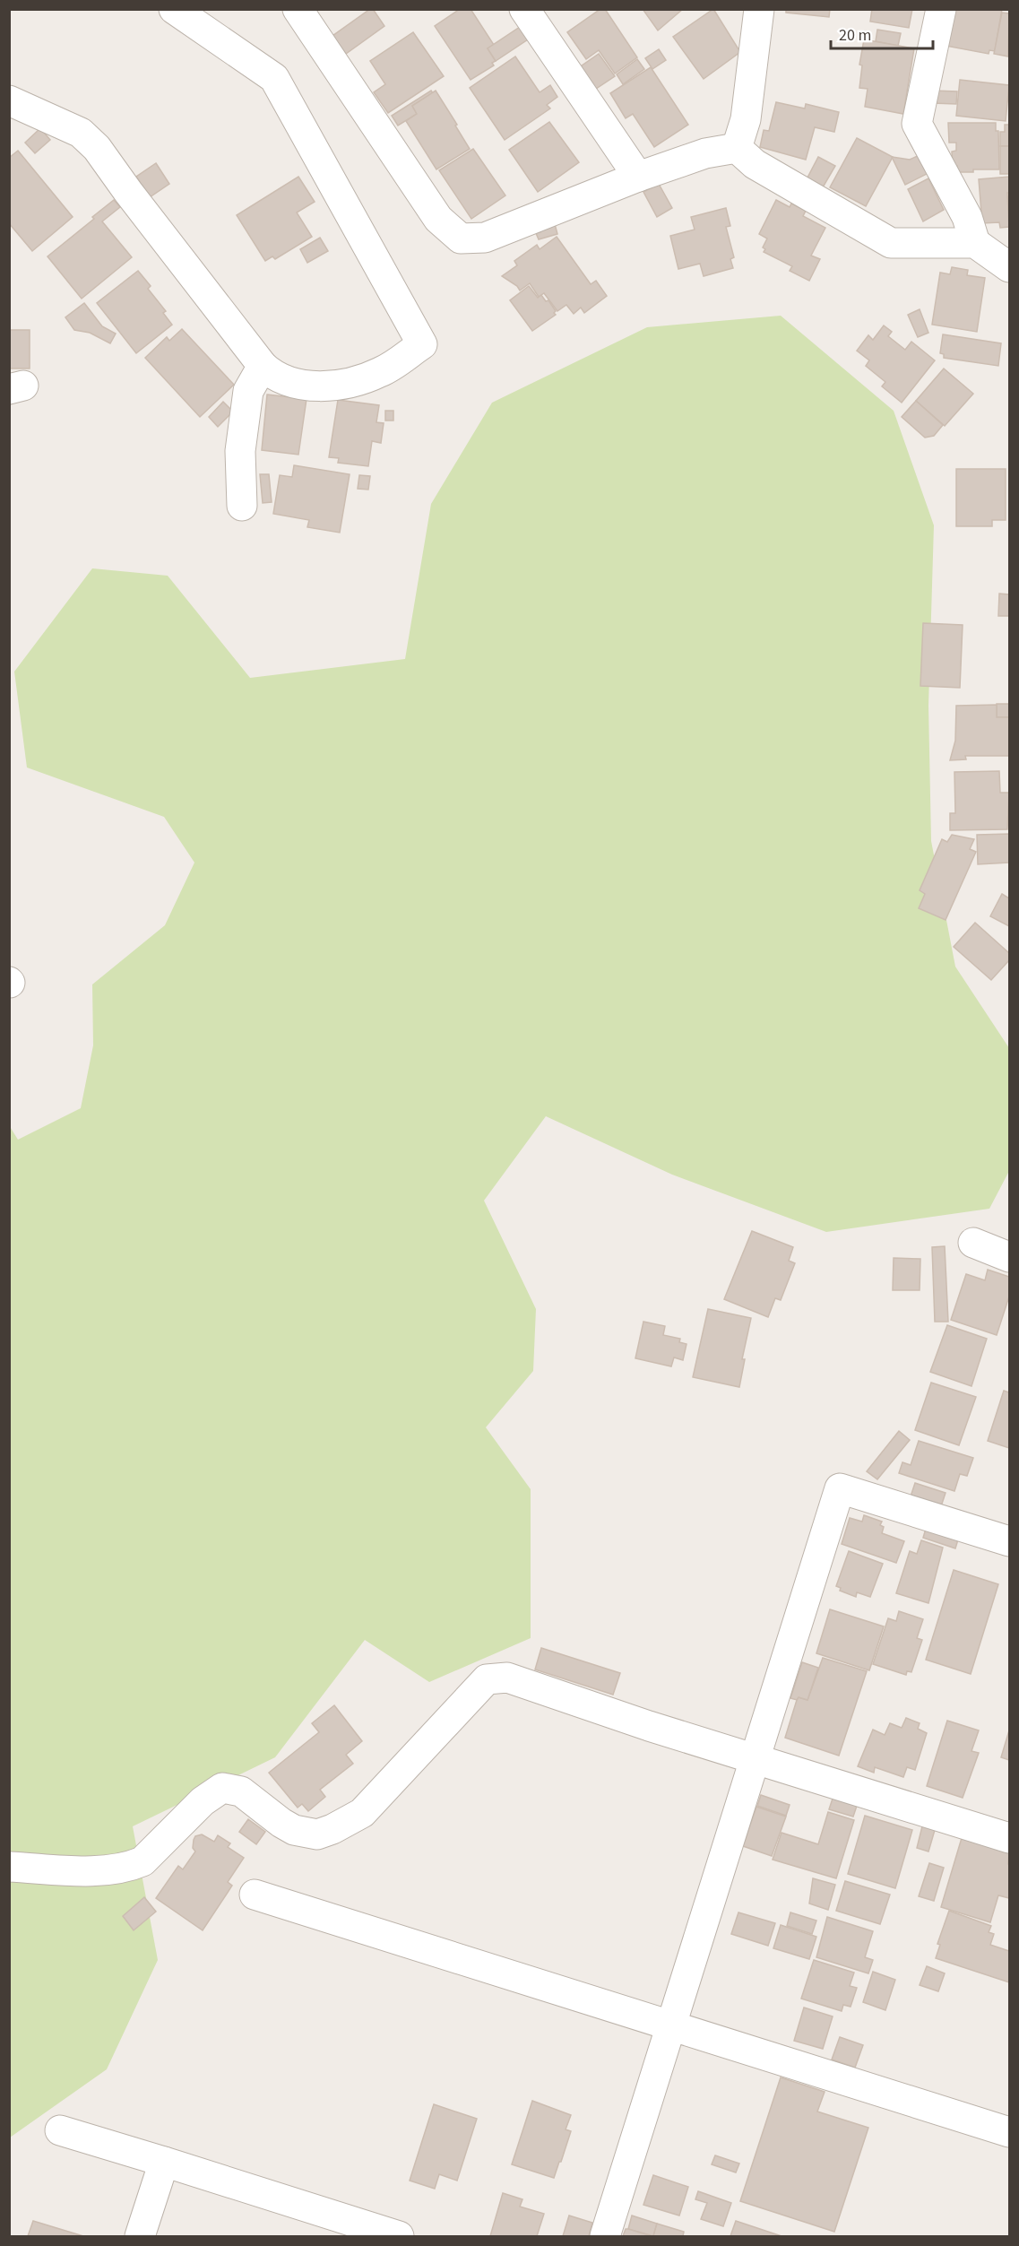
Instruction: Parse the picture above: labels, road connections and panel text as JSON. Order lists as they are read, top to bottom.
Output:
{
  "scale_bar": "20 m"
}
